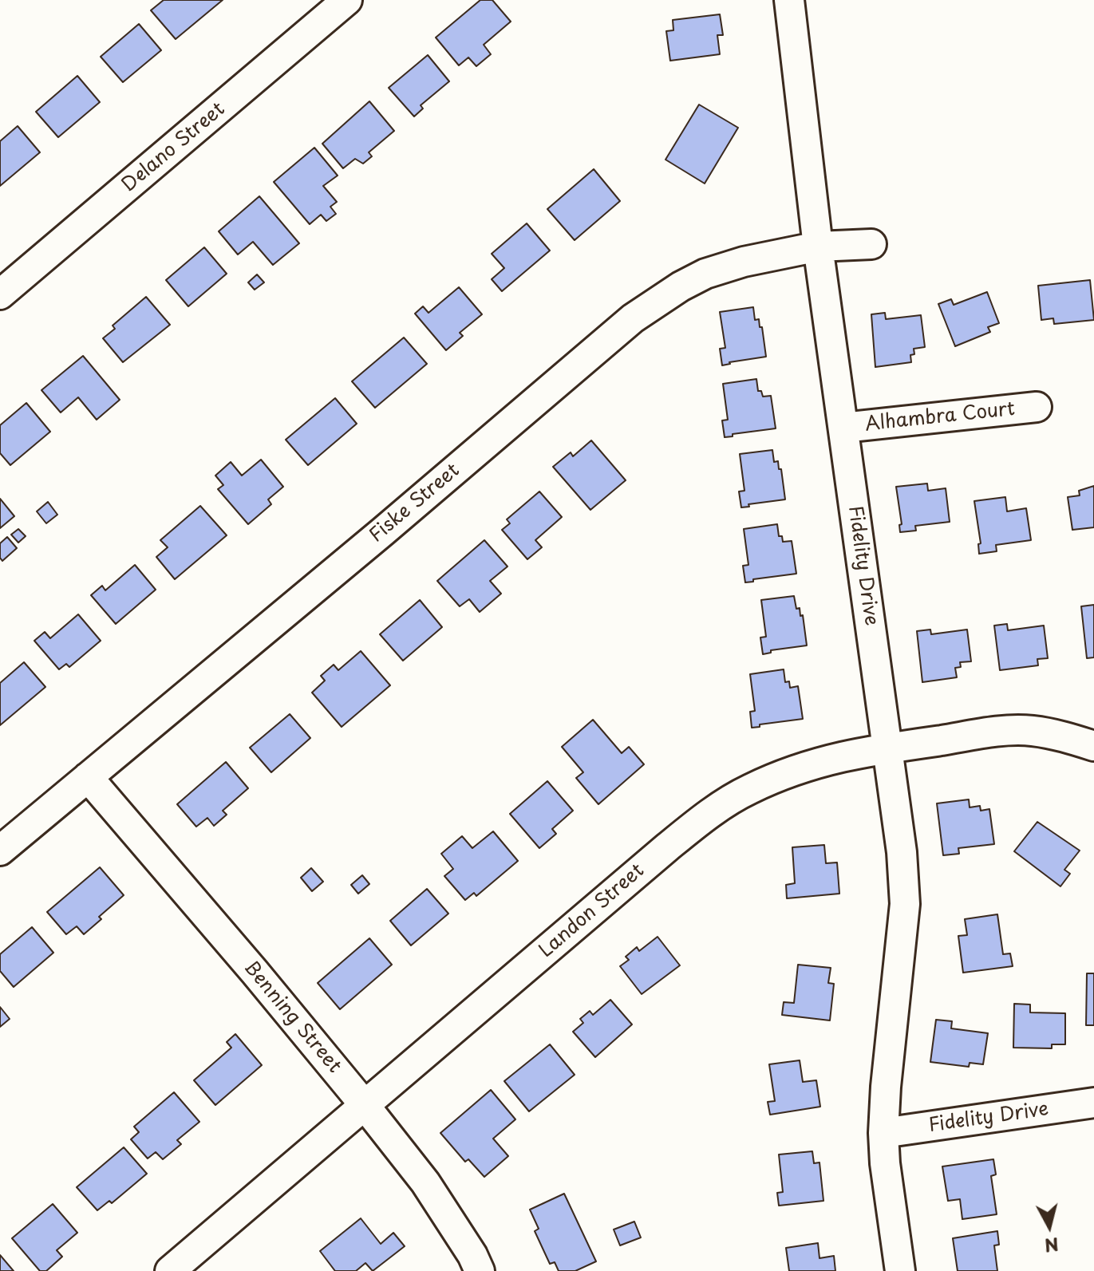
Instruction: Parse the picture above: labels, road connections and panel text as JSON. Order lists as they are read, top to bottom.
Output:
{
  "streets": {
    "street": [
      "Delano Street",
      "Alhambra Court",
      "Fiske Street",
      "Fidelity Drive",
      "Landon Street",
      "Benning Street"
    ]
  },
  "crossings": [
    ["Alhambra Court", "Fidelity Drive"],
    ["Fiske Street", "Fidelity Drive"],
    ["Fiske Street", "Benning Street"],
    ["Fidelity Drive", "Landon Street"],
    ["Landon Street", "Benning Street"]
  ],
  "north": "bottom"
}
